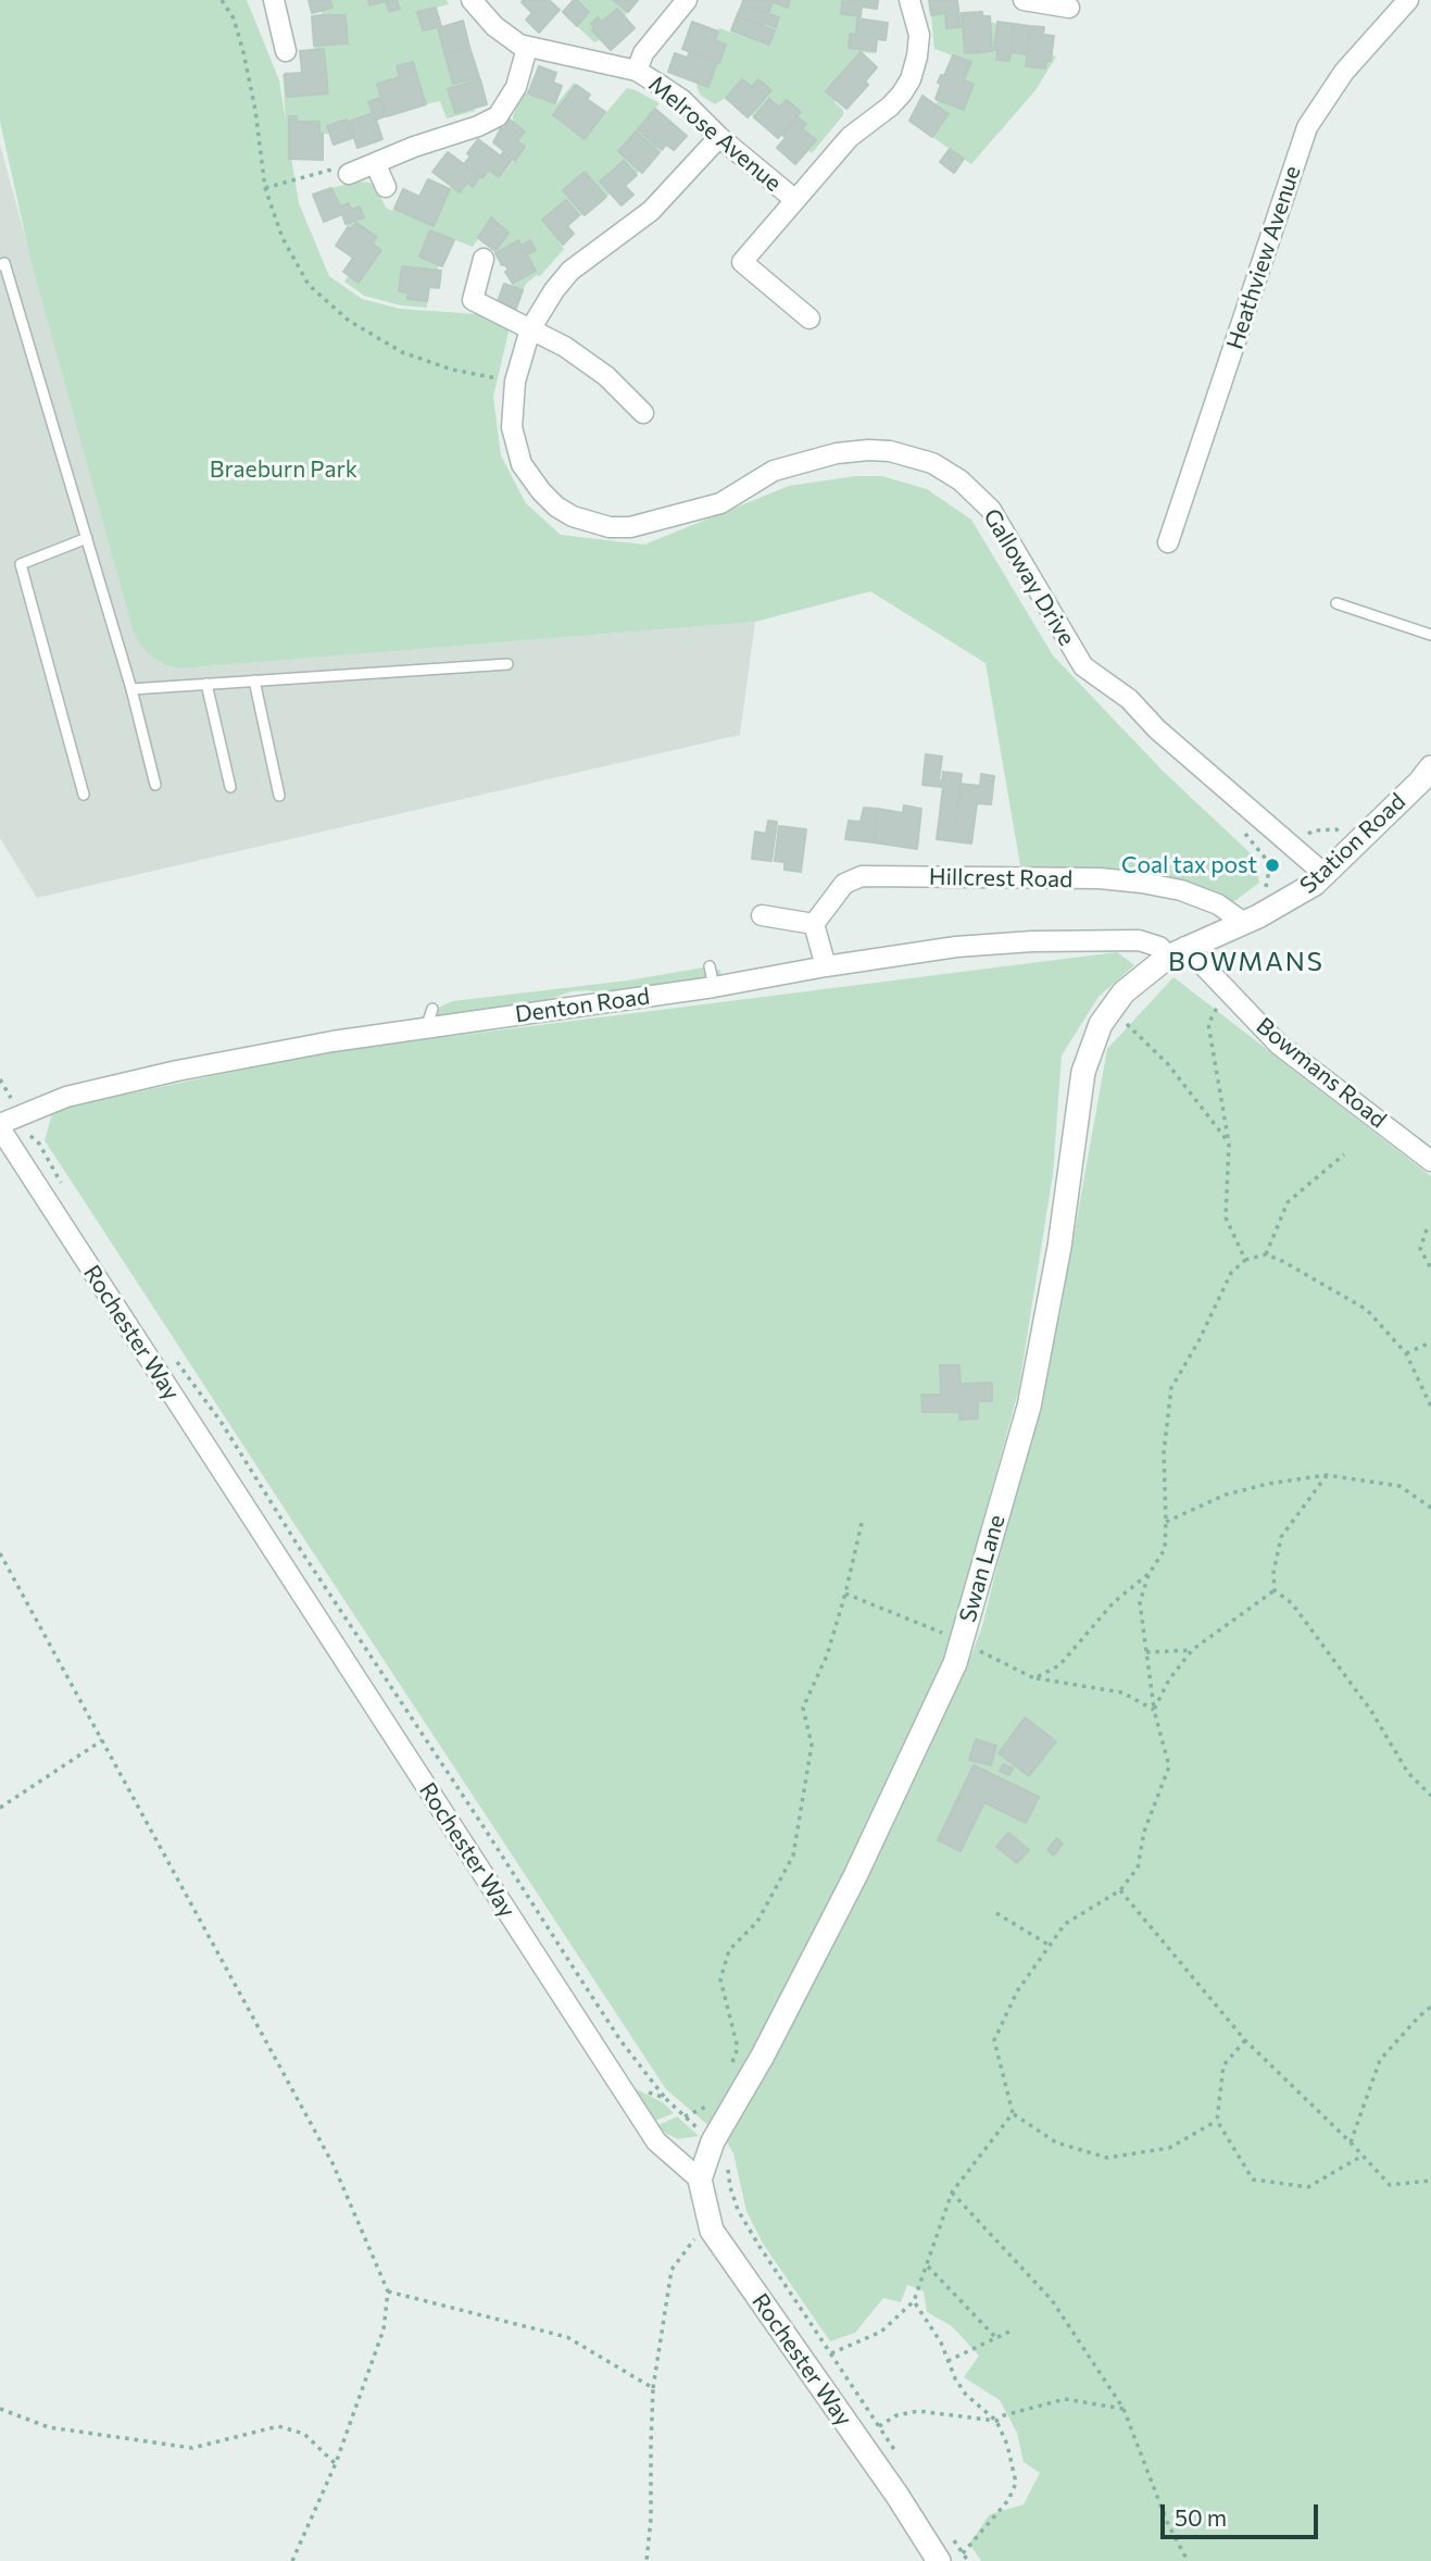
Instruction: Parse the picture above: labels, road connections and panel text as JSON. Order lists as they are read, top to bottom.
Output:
{
  "streets": {
    "street": [
      "Melrose Avenue",
      "Heathview Avenue",
      "Galloway Drive",
      "Station Road",
      "Hillcrest Road",
      "Denton Road",
      "Bowmans Road",
      "Rochester Way",
      "Swan Lane"
    ]
  },
  "crossings": [
    ["Melrose Avenue", "Galloway Drive"],
    ["Galloway Drive", "Station Road"],
    ["Station Road", "Hillcrest Road"],
    ["Station Road", "Denton Road"],
    ["Station Road", "Bowmans Road"],
    ["Station Road", "Swan Lane"],
    ["Denton Road", "Bowmans Road"],
    ["Denton Road", "Rochester Way"],
    ["Denton Road", "Swan Lane"],
    ["Bowmans Road", "Swan Lane"],
    ["Rochester Way", "Swan Lane"]
  ],
  "districts": ["BOWMANS"],
  "parks": ["Braeburn Park"],
  "places": ["Coal tax post"],
  "scale_bar": "50 m"
}
